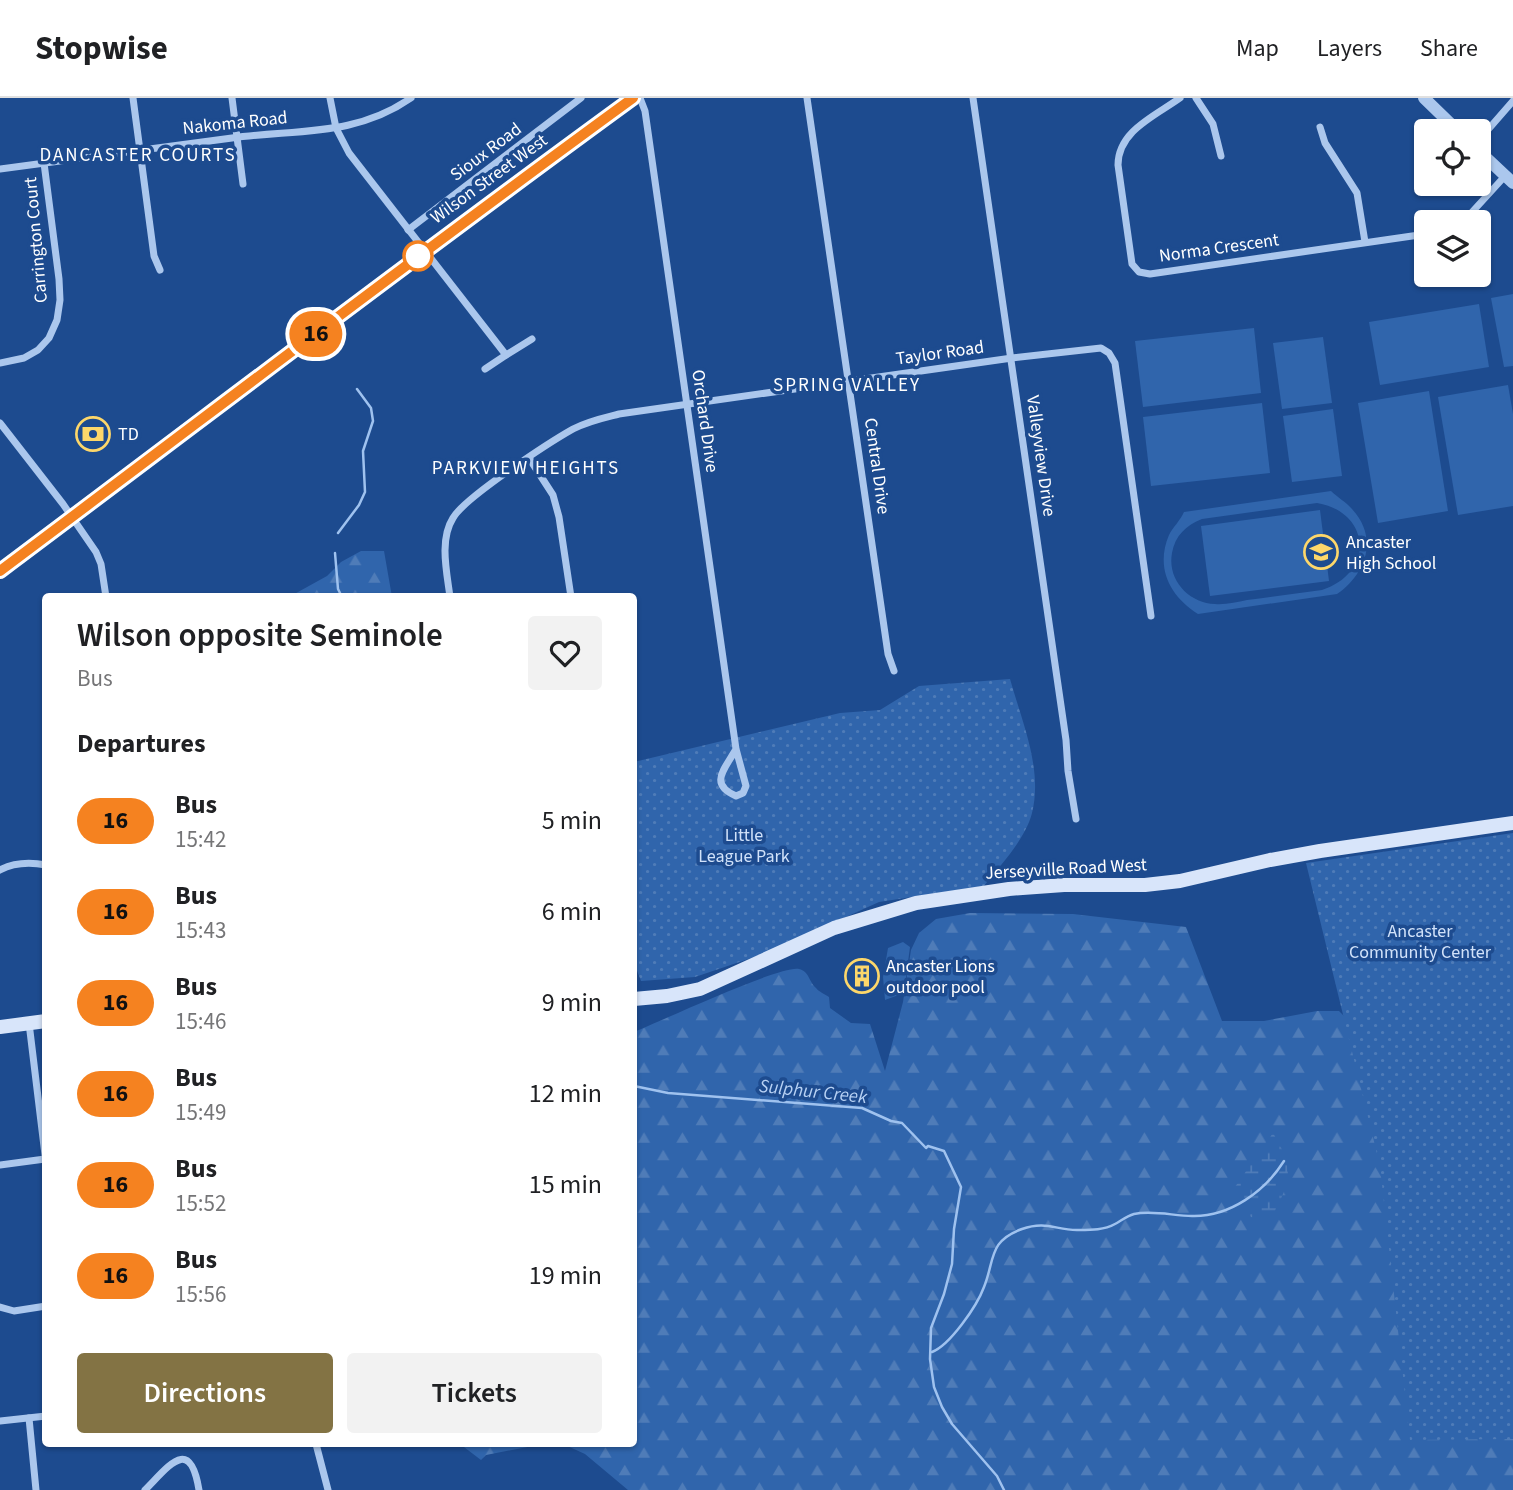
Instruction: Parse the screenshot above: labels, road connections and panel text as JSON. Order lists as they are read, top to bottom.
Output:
{
  "streets": {
    "main road": ["Wilson Street West", "Jerseyville Road West"],
    "street": [
      "Nakoma Road",
      "Sioux Road",
      "Carrington Court",
      "Norma Crescent",
      "Taylor Road",
      "Orchard Drive",
      "Valleyview Drive",
      "Central Drive"
    ]
  },
  "crossings": [
    ["Nakoma Road", "Carrington Court"],
    ["Taylor Road", "Orchard Drive"],
    ["Taylor Road", "Valleyview Drive"],
    ["Taylor Road", "Central Drive"]
  ],
  "districts": ["DANCASTER COURTS", "SPRING VALLEY", "PARKVIEW HEIGHTS"],
  "water": ["Sulphur Creek"],
  "parks": ["Little League Park", "Ancaster Community Center"],
  "places": {
    "bank": ["TD"],
    "school or university": ["Ancaster High School"],
    "building": ["Ancaster Lions outdoor pool"]
  },
  "lines": ["bus line 16"],
  "page": {
    "header": "Stopwise",
    "nav": ["Map", "Layers", "Share"],
    "on_map": "16",
    "heading": [
      ["Wilson opposite Seminole", "Bus"],
      "Departures"
    ],
    "list": [
      {
        "mark": "16",
        "name": "Bus",
        "note": "15:42",
        "value": "5 min"
      },
      {
        "mark": "16",
        "name": "Bus",
        "note": "15:43",
        "value": "6 min"
      },
      {
        "mark": "16",
        "name": "Bus",
        "note": "15:46",
        "value": "9 min"
      },
      {
        "mark": "16",
        "name": "Bus",
        "note": "15:49",
        "value": "12 min"
      },
      {
        "mark": "16",
        "name": "Bus",
        "note": "15:52",
        "value": "15 min"
      },
      {
        "mark": "16",
        "name": "Bus",
        "note": "15:56",
        "value": "19 min"
      }
    ],
    "buttons": ["Directions", "Tickets"]
  }
}
